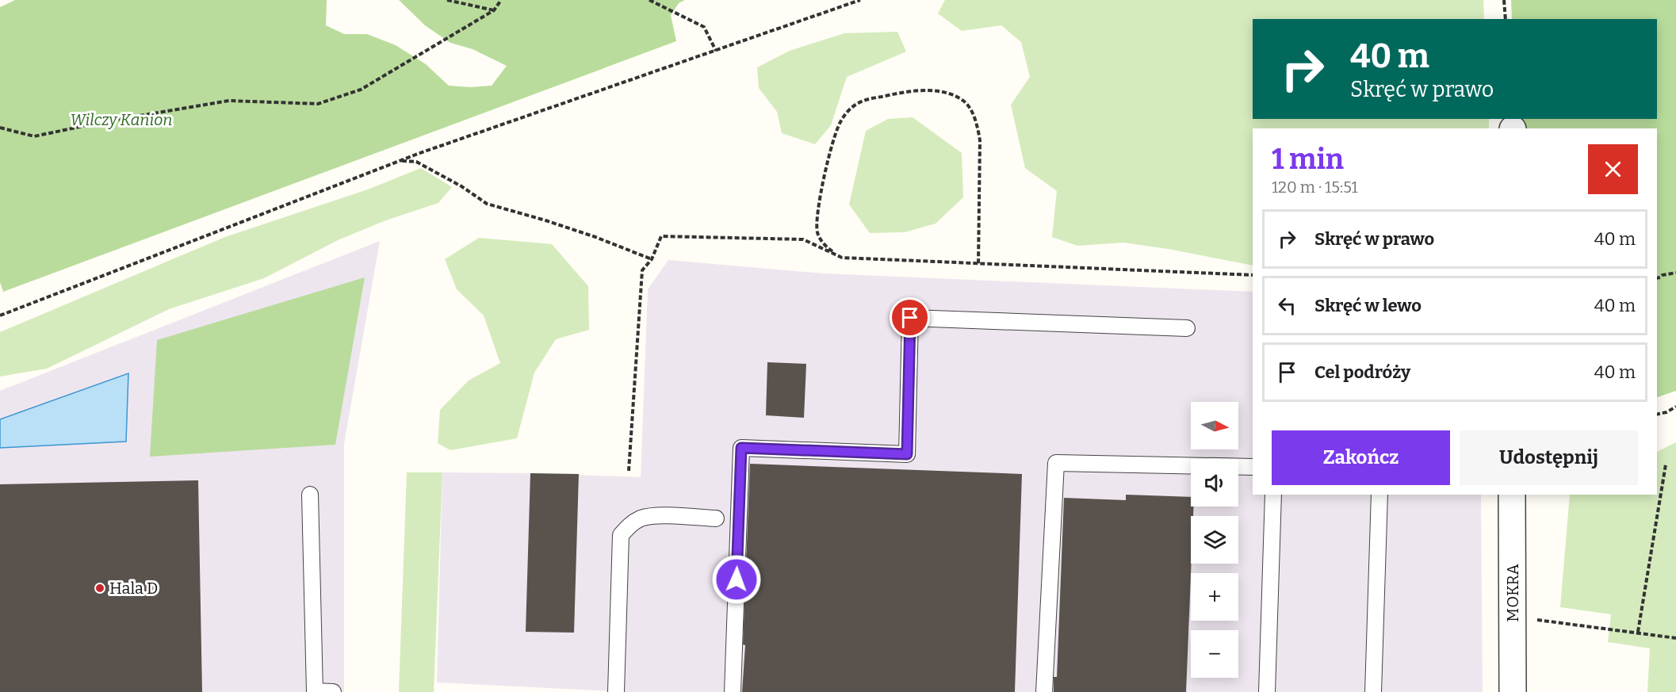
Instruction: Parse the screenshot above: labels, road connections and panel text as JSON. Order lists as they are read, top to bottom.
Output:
{
  "streets": {
    "street": ["MOKRA"]
  },
  "parks": ["Wilczy Kanion"],
  "places": ["Hala D"],
  "north": "right",
  "page": {
    "turn": ["40 m", "Skręć w prawo"],
    "heading": ["1 min", "120 m · 15:51"],
    "list": [
      {
        "name": "Skręć w prawo",
        "value": "40 m"
      },
      {
        "name": "Skręć w lewo",
        "value": "40 m"
      },
      {
        "name": "Cel podróży",
        "value": "40 m"
      }
    ],
    "map_buttons": ["+", "−"],
    "buttons": ["Zakończ", "Udostępnij"]
  }
}
